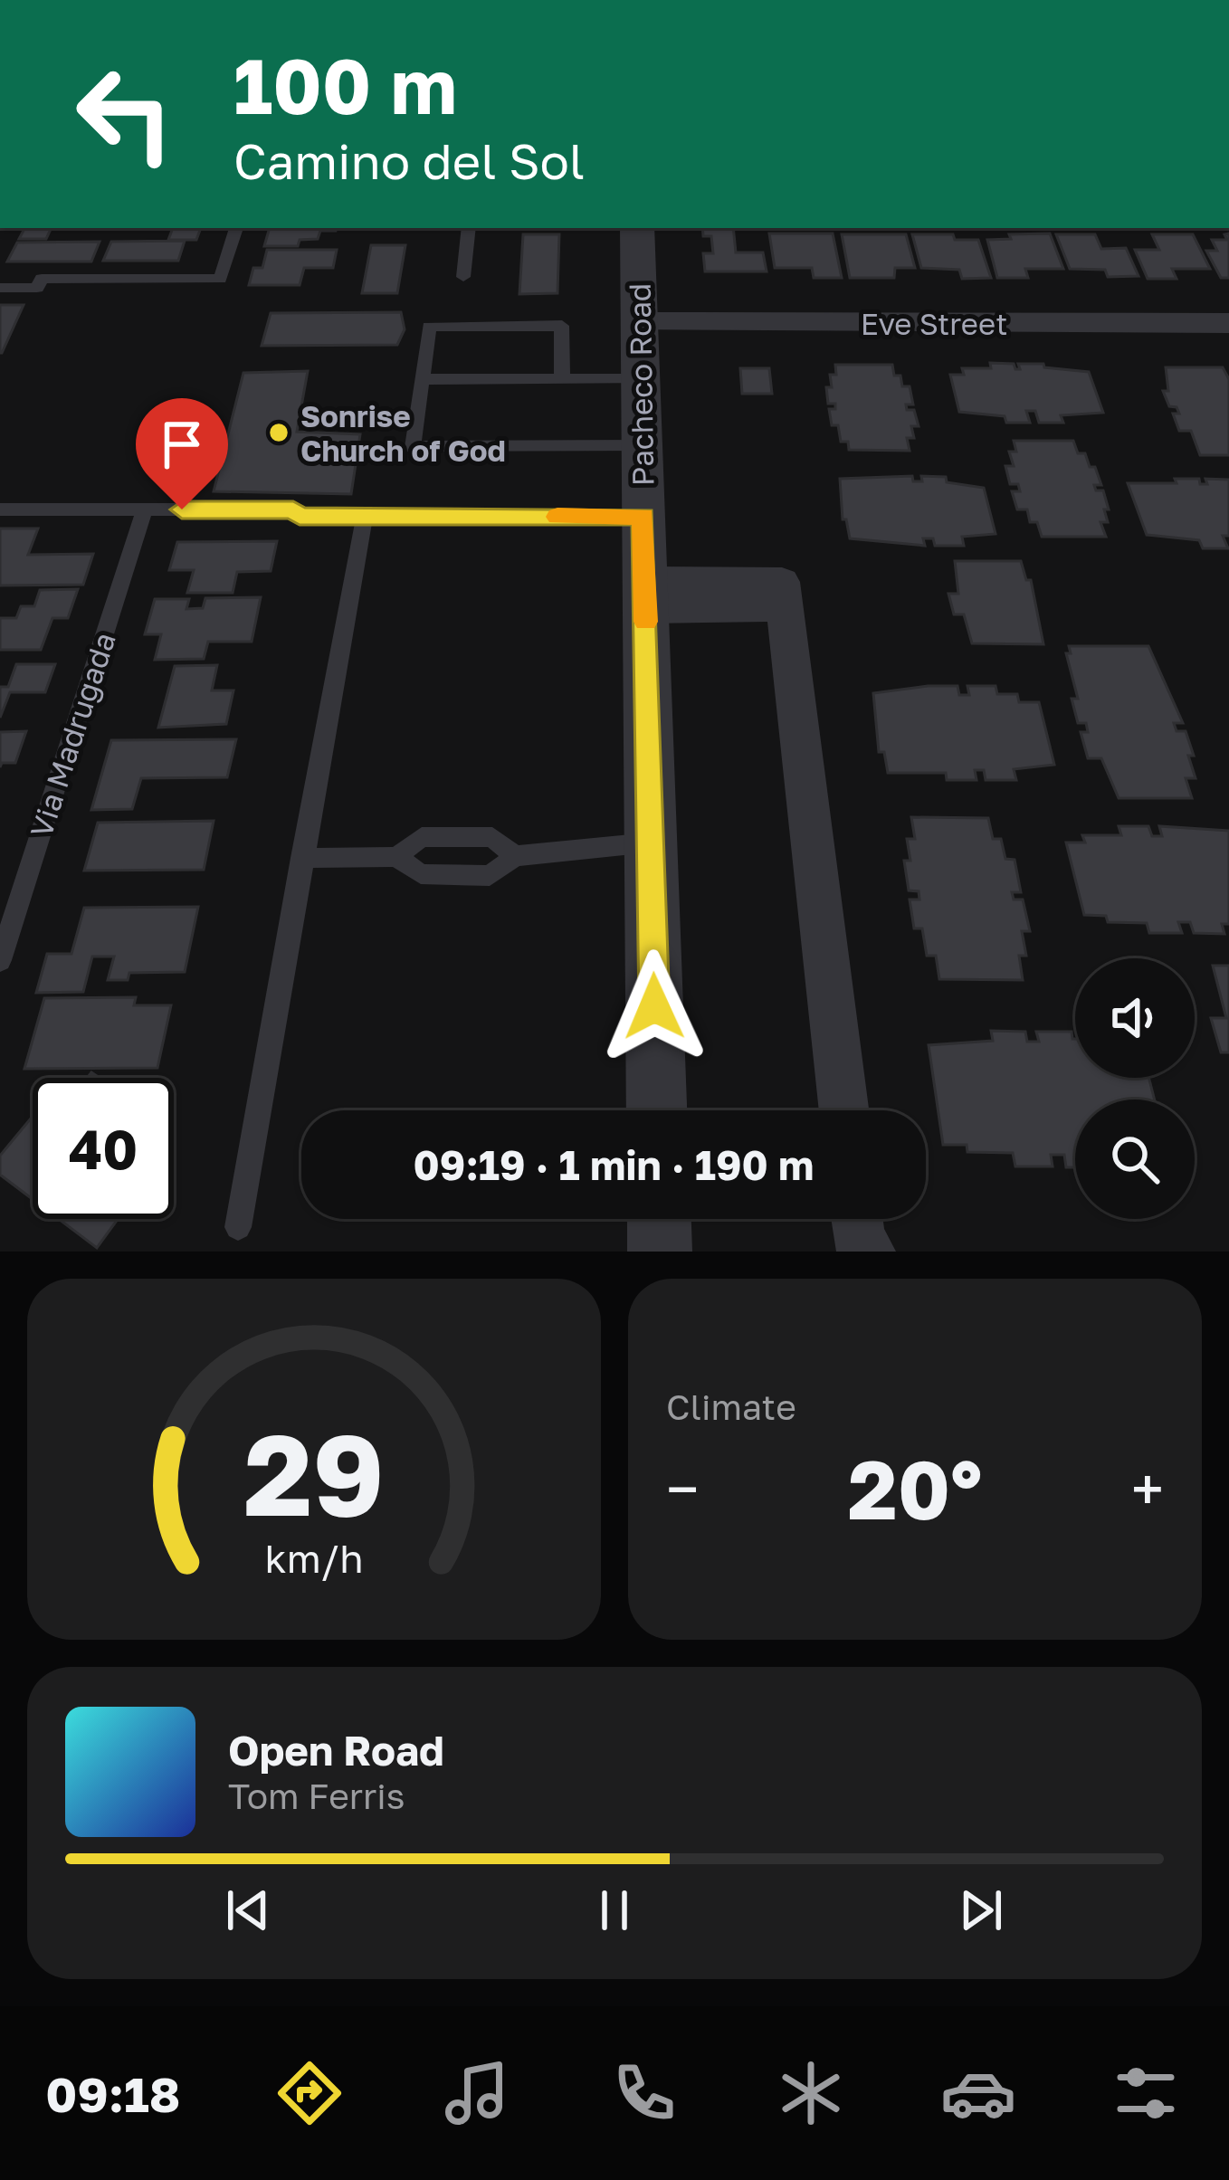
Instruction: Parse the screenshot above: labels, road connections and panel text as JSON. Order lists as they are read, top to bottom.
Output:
{
  "streets": {
    "street": ["Eve Street", "Pacheco Road"],
    "lane": ["Via Madrugada"]
  },
  "crossings": [
    ["Eve Street", "Pacheco Road"]
  ],
  "places": ["Sonrise Church of God"],
  "page": {
    "turn": ["100 m", "Camino del Sol"],
    "limit": "40",
    "trip": "09:19 · 1 min · 190 m",
    "tile": "Climate",
    "heat": ["−", "20°", "+"],
    "song": ["Open Road", "Tom Ferris"],
    "tabs": "09:18",
    "gauge": ["29", "km/h"]
  }
}
